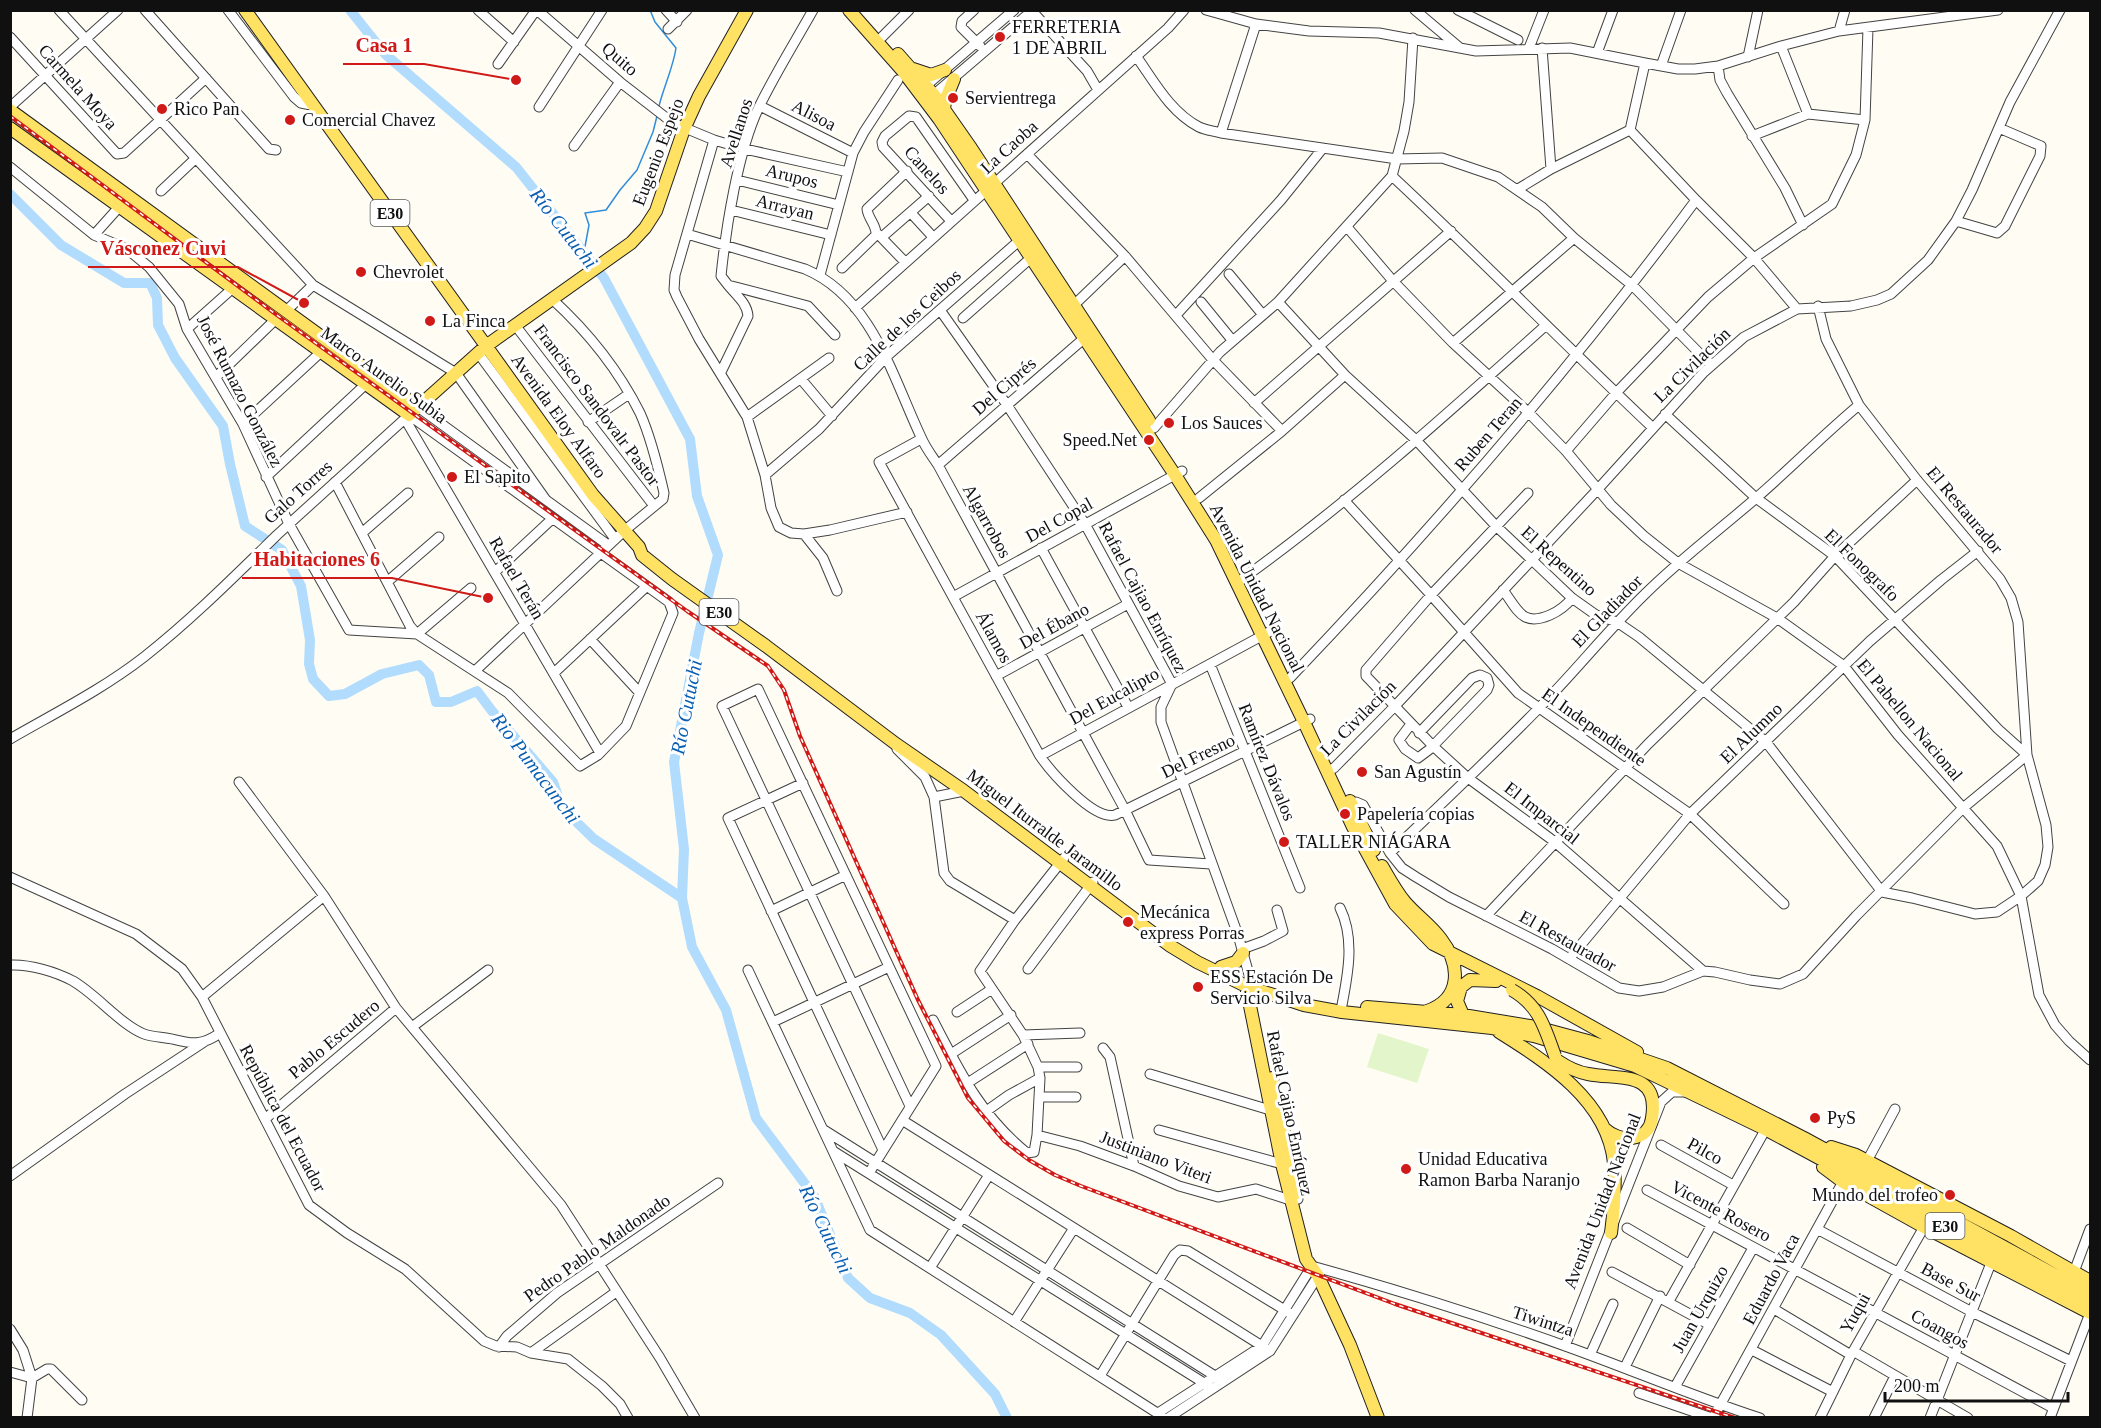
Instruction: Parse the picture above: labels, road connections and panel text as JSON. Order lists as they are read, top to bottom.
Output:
{
  "streets": {
    "main road": [
      "Eugenio Espejo",
      "E30",
      "Marco Aurelio Subia",
      "Avenida Eloy Alfaro",
      "Galo Torres",
      "Avenida Unidad Nacional",
      "Rafael Cajiao Enríquez",
      "Miguel Iturralde Jaramillo"
    ],
    "street": [
      "Quito",
      "Carmela Moya",
      "Alisoa",
      "Avellanos",
      "La Caoba",
      "Canelos",
      "Arupos",
      "Arrayan",
      "Calle de los Ceibos",
      "La Civilación",
      "Del Ciprés",
      "José Rumazo González",
      "Francisco Sandovalr Pastor",
      "Ruben Teran",
      "El Restaurador",
      "Del Copal",
      "Algarrobos",
      "El Repentino",
      "El Fonografo",
      "Rafael Terán",
      "El Gladiador",
      "Del Ébano",
      "Álamos",
      "Del Eucalipto",
      "El Pabellon Nacional",
      "El Independiente",
      "El Alumno",
      "Del Fresno",
      "Ramírez Dávalos",
      "El Imparcial",
      "Pablo Escudero",
      "República del Ecuador",
      "Pilco",
      "Justiniano Viteri",
      "Vicente Rosero",
      "Pedro Pablo Maldonado",
      "Eduardo Vaca",
      "Base Sur",
      "Juan Urquizo",
      "Yuqui",
      "Tiwintza",
      "Coangos"
    ]
  },
  "crossings": [
    ["Quito", "Avellanos"],
    ["Quito", "Eugenio Espejo"],
    ["Alisoa", "Avellanos"],
    ["Avellanos", "Arupos"],
    ["Avellanos", "Arrayan"],
    ["Avellanos", "Algarrobos"],
    ["La Caoba", "Canelos"],
    ["La Caoba", "Algarrobos"],
    ["La Caoba", "Avenida Unidad Nacional"],
    ["Eugenio Espejo", "Francisco Sandovalr Pastor"],
    ["Eugenio Espejo", "Avenida Eloy Alfaro"],
    ["Eugenio Espejo", "Galo Torres"],
    ["Calle de los Ceibos", "Algarrobos"],
    ["Calle de los Ceibos", "Avenida Unidad Nacional"],
    ["Calle de los Ceibos", "Rafael Cajiao Enríquez"],
    ["La Civilación", "El Restaurador"],
    ["La Civilación", "El Repentino"],
    ["La Civilación", "El Fonografo"],
    ["La Civilación", "Avenida Unidad Nacional"],
    ["La Civilación", "El Pabellon Nacional"],
    ["La Civilación", "El Independiente"],
    ["La Civilación", "El Imparcial"],
    ["Marco Aurelio Subia", "Avenida Eloy Alfaro"],
    ["Marco Aurelio Subia", "Galo Torres"],
    ["Marco Aurelio Subia", "Rafael Terán"],
    ["Del Ciprés", "Algarrobos"],
    ["Del Ciprés", "Avenida Unidad Nacional"],
    ["Del Ciprés", "Rafael Cajiao Enríquez"],
    ["José Rumazo González", "Galo Torres"],
    ["José Rumazo González", "Rafael Terán"],
    ["Avenida Eloy Alfaro", "Galo Torres"],
    ["Avenida Eloy Alfaro", "Miguel Iturralde Jaramillo"],
    ["Ruben Teran", "El Repentino"],
    ["Ruben Teran", "Avenida Unidad Nacional"],
    ["Ruben Teran", "El Pabellon Nacional"],
    ["Ruben Teran", "El Independiente"],
    ["Galo Torres", "Rafael Terán"],
    ["El Restaurador", "El Repentino"],
    ["El Restaurador", "El Fonografo"],
    ["El Restaurador", "Avenida Unidad Nacional"],
    ["El Restaurador", "El Gladiador"],
    ["El Restaurador", "El Pabellon Nacional"],
    ["El Restaurador", "El Alumno"],
    ["El Restaurador", "El Imparcial"],
    ["Del Copal", "Algarrobos"],
    ["Del Copal", "Avenida Unidad Nacional"],
    ["Del Copal", "Rafael Cajiao Enríquez"],
    ["Del Copal", "Álamos"],
    ["Algarrobos", "Rafael Cajiao Enríquez"],
    ["Algarrobos", "Del Ébano"],
    ["Algarrobos", "Álamos"],
    ["Algarrobos", "Del Eucalipto"],
    ["Algarrobos", "Del Fresno"],
    ["El Repentino", "El Gladiador"],
    ["El Repentino", "El Alumno"],
    ["El Fonografo", "El Gladiador"],
    ["El Fonografo", "El Alumno"],
    ["Avenida Unidad Nacional", "Del Eucalipto"],
    ["Avenida Unidad Nacional", "Del Fresno"],
    ["Avenida Unidad Nacional", "Miguel Iturralde Jaramillo"],
    ["Avenida Unidad Nacional", "Tiwintza"],
    ["Rafael Cajiao Enríquez", "Del Ébano"],
    ["Rafael Cajiao Enríquez", "Del Eucalipto"],
    ["Rafael Cajiao Enríquez", "Del Fresno"],
    ["Rafael Cajiao Enríquez", "Miguel Iturralde Jaramillo"],
    ["Rafael Cajiao Enríquez", "Justiniano Viteri"],
    ["Rafael Cajiao Enríquez", "Tiwintza"],
    ["El Gladiador", "El Pabellon Nacional"],
    ["El Gladiador", "El Independiente"],
    ["El Gladiador", "El Imparcial"],
    ["Del Ébano", "Álamos"],
    ["Álamos", "Del Eucalipto"],
    ["Álamos", "Del Fresno"],
    ["Del Eucalipto", "Ramírez Dávalos"],
    ["El Pabellon Nacional", "El Alumno"],
    ["El Independiente", "El Alumno"],
    ["El Independiente", "El Imparcial"],
    ["El Alumno", "El Imparcial"],
    ["Del Fresno", "Ramírez Dávalos"],
    ["Miguel Iturralde Jaramillo", "Eduardo Vaca"],
    ["Miguel Iturralde Jaramillo", "Yuqui"],
    ["Pablo Escudero", "República del Ecuador"],
    ["República del Ecuador", "Pedro Pablo Maldonado"],
    ["Vicente Rosero", "Eduardo Vaca"],
    ["Vicente Rosero", "Juan Urquizo"],
    ["Vicente Rosero", "Yuqui"],
    ["Vicente Rosero", "Coangos"],
    ["Eduardo Vaca", "Base Sur"],
    ["Eduardo Vaca", "Tiwintza"],
    ["Base Sur", "Yuqui"],
    ["Juan Urquizo", "Tiwintza"],
    ["Yuqui", "Coangos"]
  ],
  "water": ["Río Cutuchi", "Rio Pumacunchi"],
  "places": [
    "FERRETERIA 1 DE ABRIL",
    "Casa 1",
    "Servientrega",
    "Rico Pan",
    "Comercial Chavez",
    "Chevrolet",
    "Vásconez Cuvi",
    "La Finca",
    "Los Sauces",
    "Speed.Net",
    "El Sapito",
    "Habitaciones 6",
    "San Agustín",
    "Papelería copias",
    "TALLER NIÁGARA",
    "Mecánica express Porras",
    "ESS Estación De Servicio Silva",
    "PyS",
    "Unidad Educativa Ramon Barba Naranjo",
    "Mundo del trofeo"
  ],
  "scale_bar": "200 m"
}
